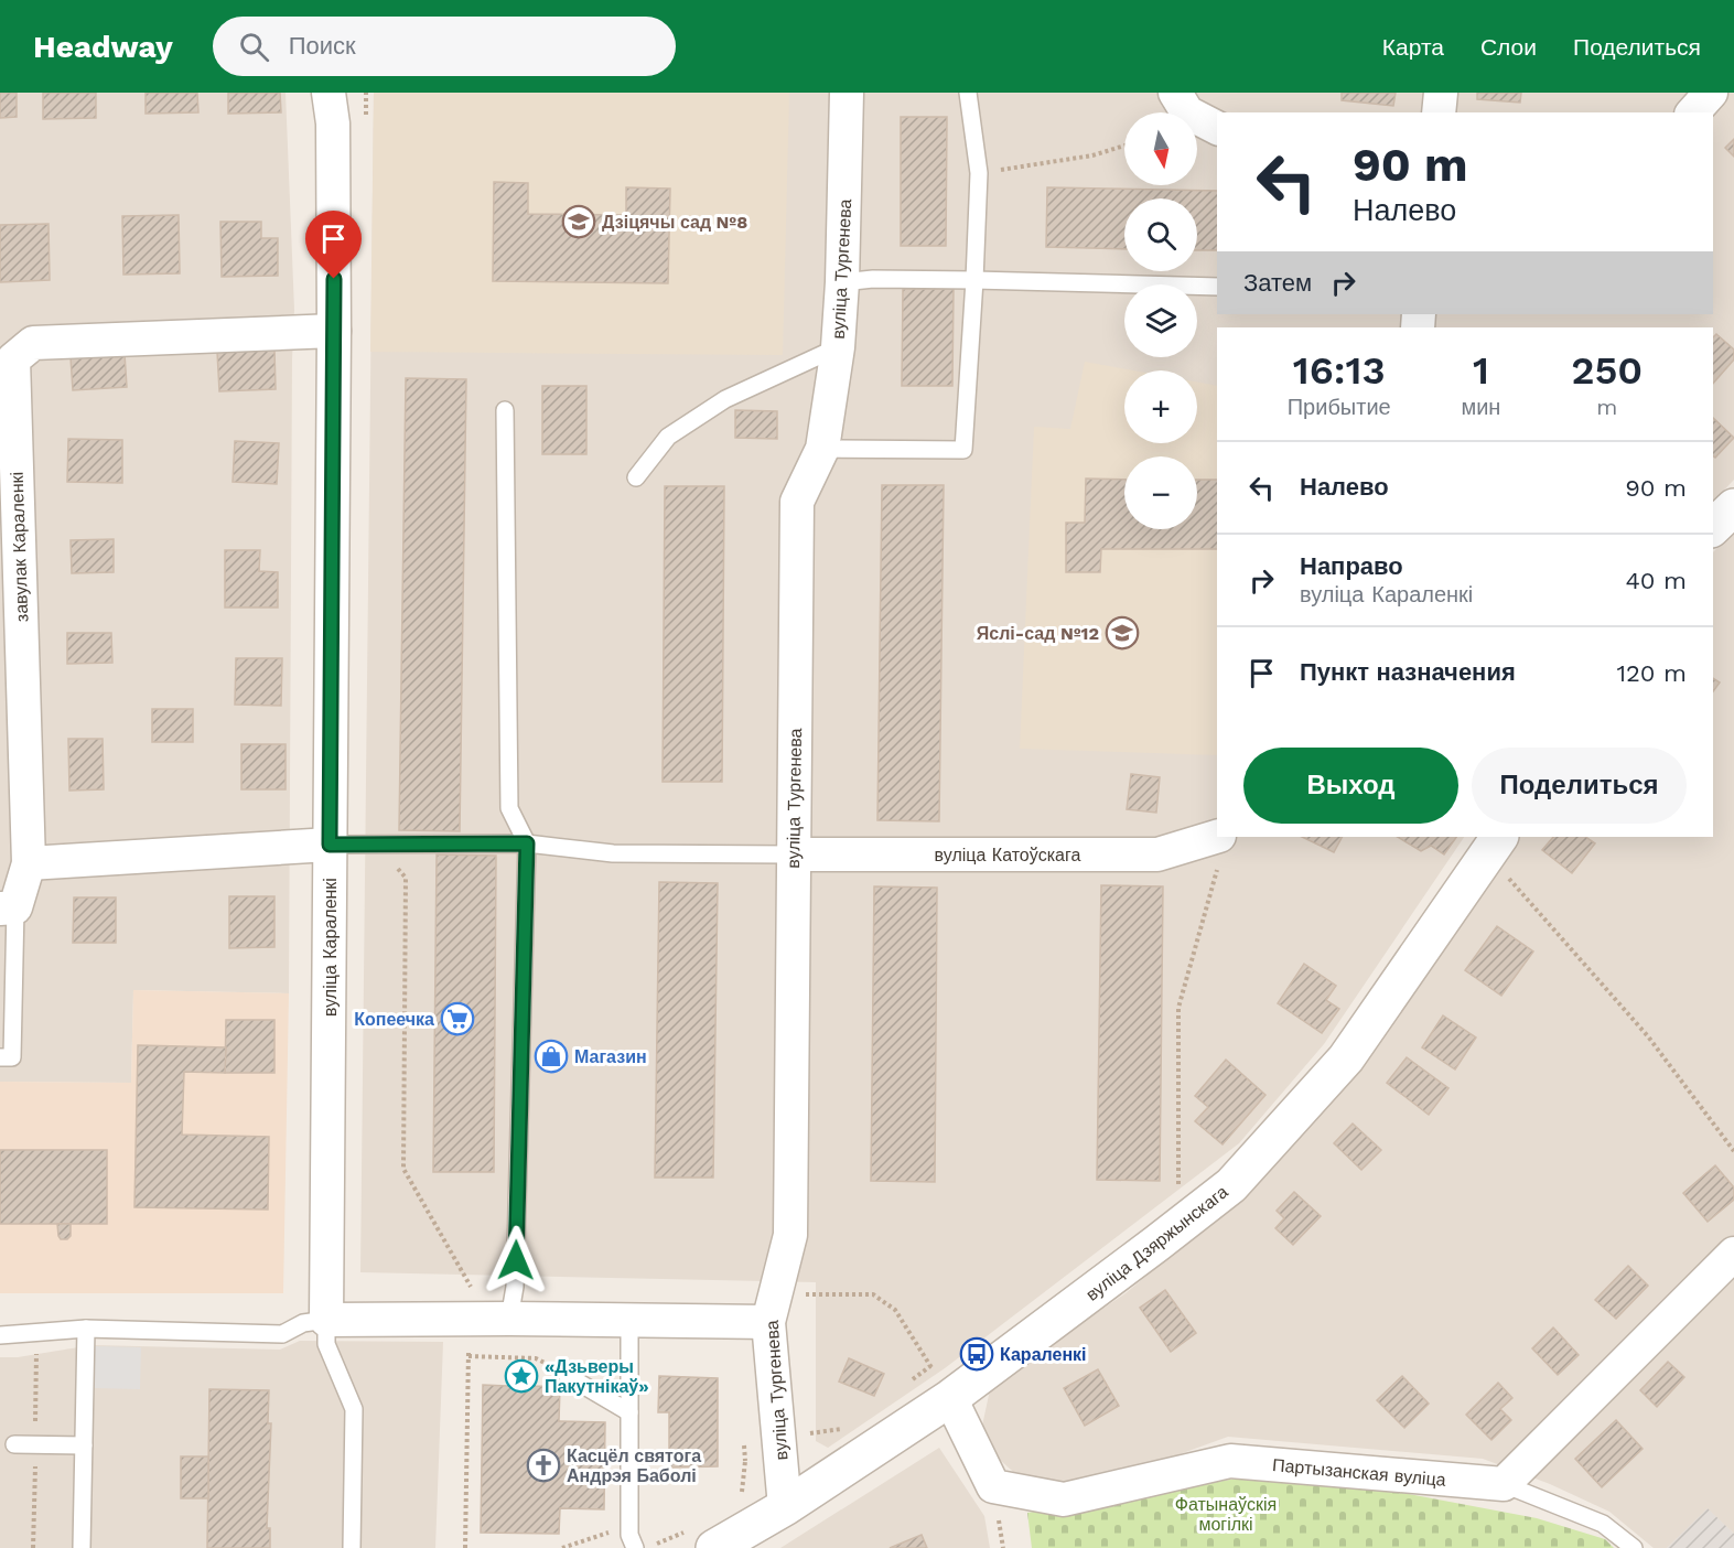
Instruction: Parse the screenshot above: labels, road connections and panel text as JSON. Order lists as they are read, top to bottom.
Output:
{
  "streets": {
    "street": [
      "вуліца Тургенева",
      "завулак Караленкі",
      "вуліца Катоўскага",
      "вуліца Караленкі",
      "вуліца Дзяржынскага",
      "Партызанская вуліца"
    ]
  },
  "crossings": [
    ["вуліца Тургенева", "вуліца Катоўскага"],
    ["вуліца Тургенева", "вуліца Дзяржынскага"],
    ["завулак Караленкі", "вуліца Караленкі"],
    ["вуліца Дзяржынскага", "Партызанская вуліца"]
  ],
  "parks": ["Фатынаўскія могілкі"],
  "places": {
    "school or university": ["Дзіцячы сад №8", "Яслі-сад №12"],
    "supermarket": ["Копеечка"],
    "shop": ["Магазин"],
    "bus stop": ["Караленкі"],
    "place": ["«Дзьверы Пакутнікаў»"],
    "church": ["Касцёл святога Андрэя Баболі"]
  },
  "north": "bottom",
  "page": {
    "header": "Headway",
    "search": "Поиск",
    "nav": ["Карта", "Слои", "Поделиться"],
    "map_buttons": ["+", "−"],
    "turn": ["90 m", "Налево"],
    "then": "Затем",
    "eta": [
      "16:13",
      "Прибытие",
      "1",
      "мин",
      "250",
      "m"
    ],
    "list": [
      {
        "name": "Налево",
        "value": "90 m"
      },
      {
        "name": "Направо",
        "note": "вуліца Караленкі",
        "value": "40 m"
      },
      {
        "name": "Пункт назначения",
        "value": "120 m"
      }
    ],
    "buttons": ["Выход", "Поделиться"]
  }
}
